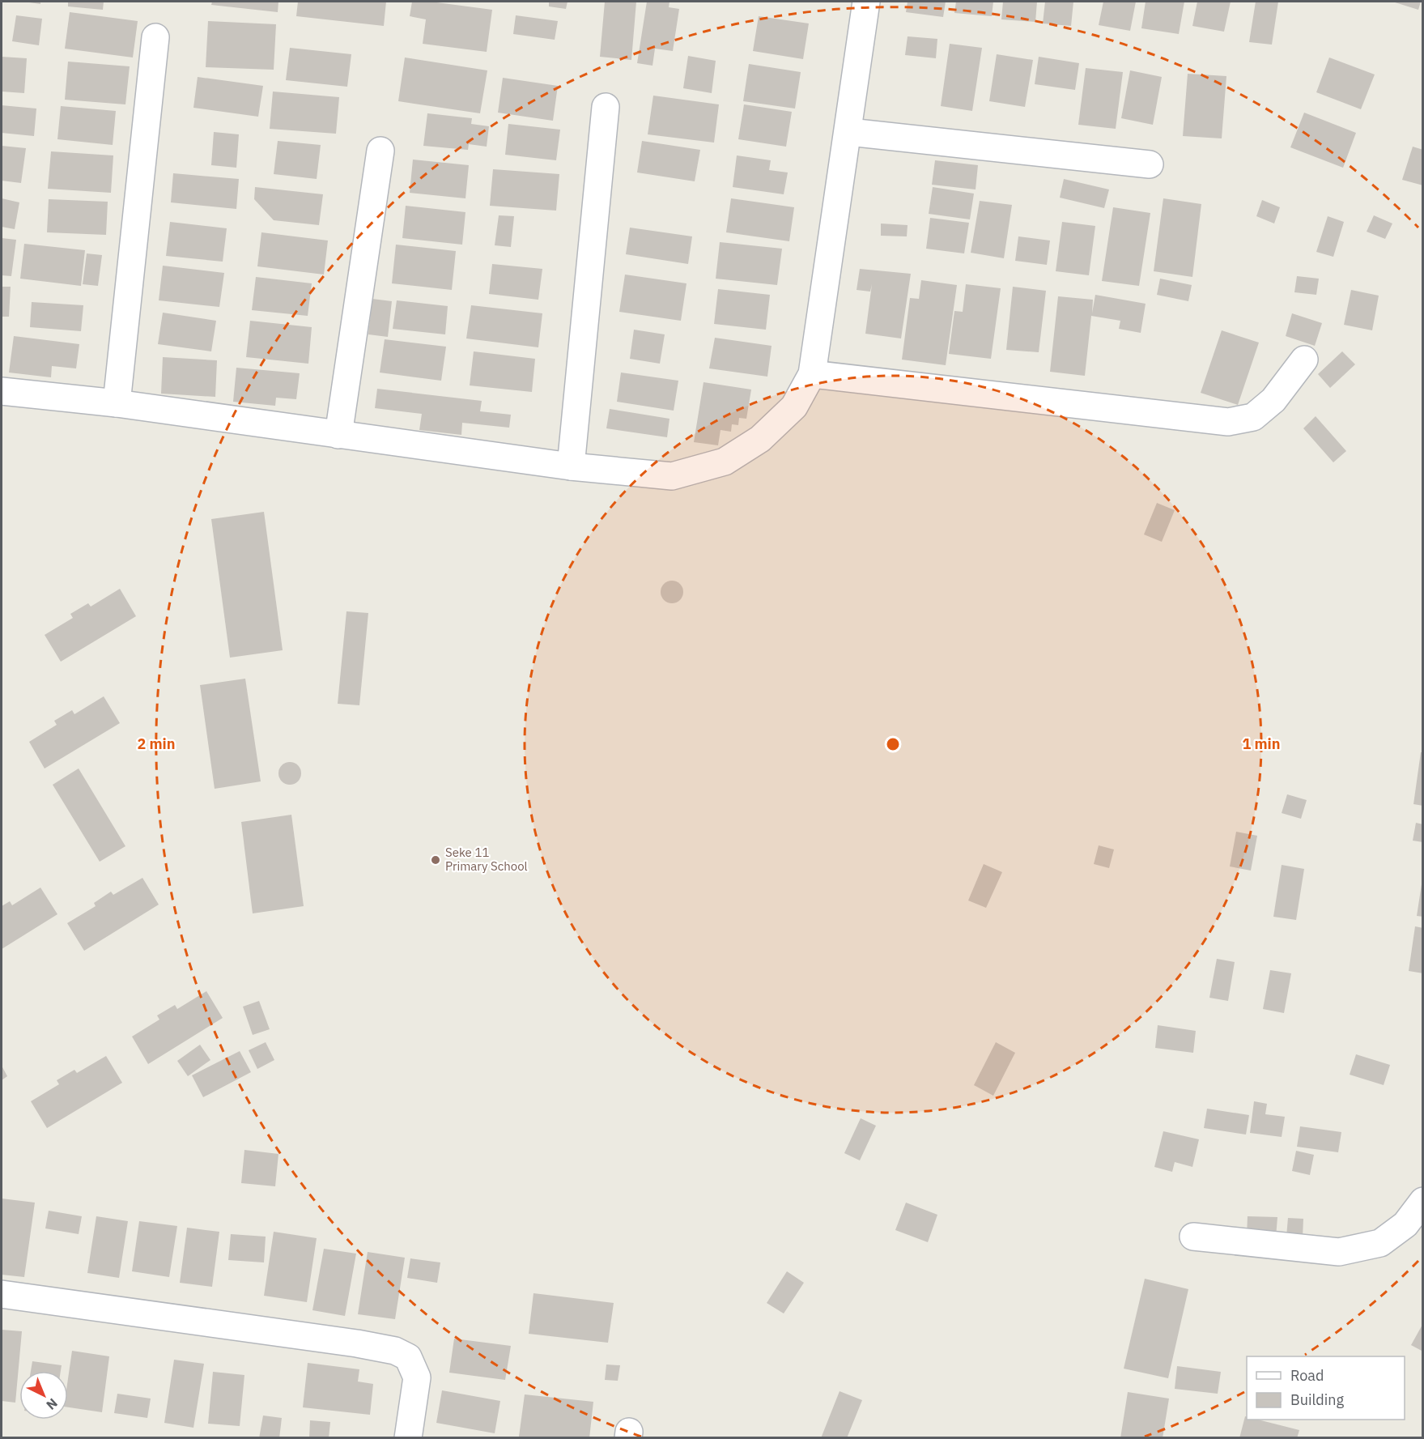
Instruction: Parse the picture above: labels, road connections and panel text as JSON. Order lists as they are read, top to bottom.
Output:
{
  "places": ["Seke 11 Primary School"],
  "legend": ["Road", "Building"],
  "north": "bottom right",
  "rings": ["1 min", "2 min"]
}
